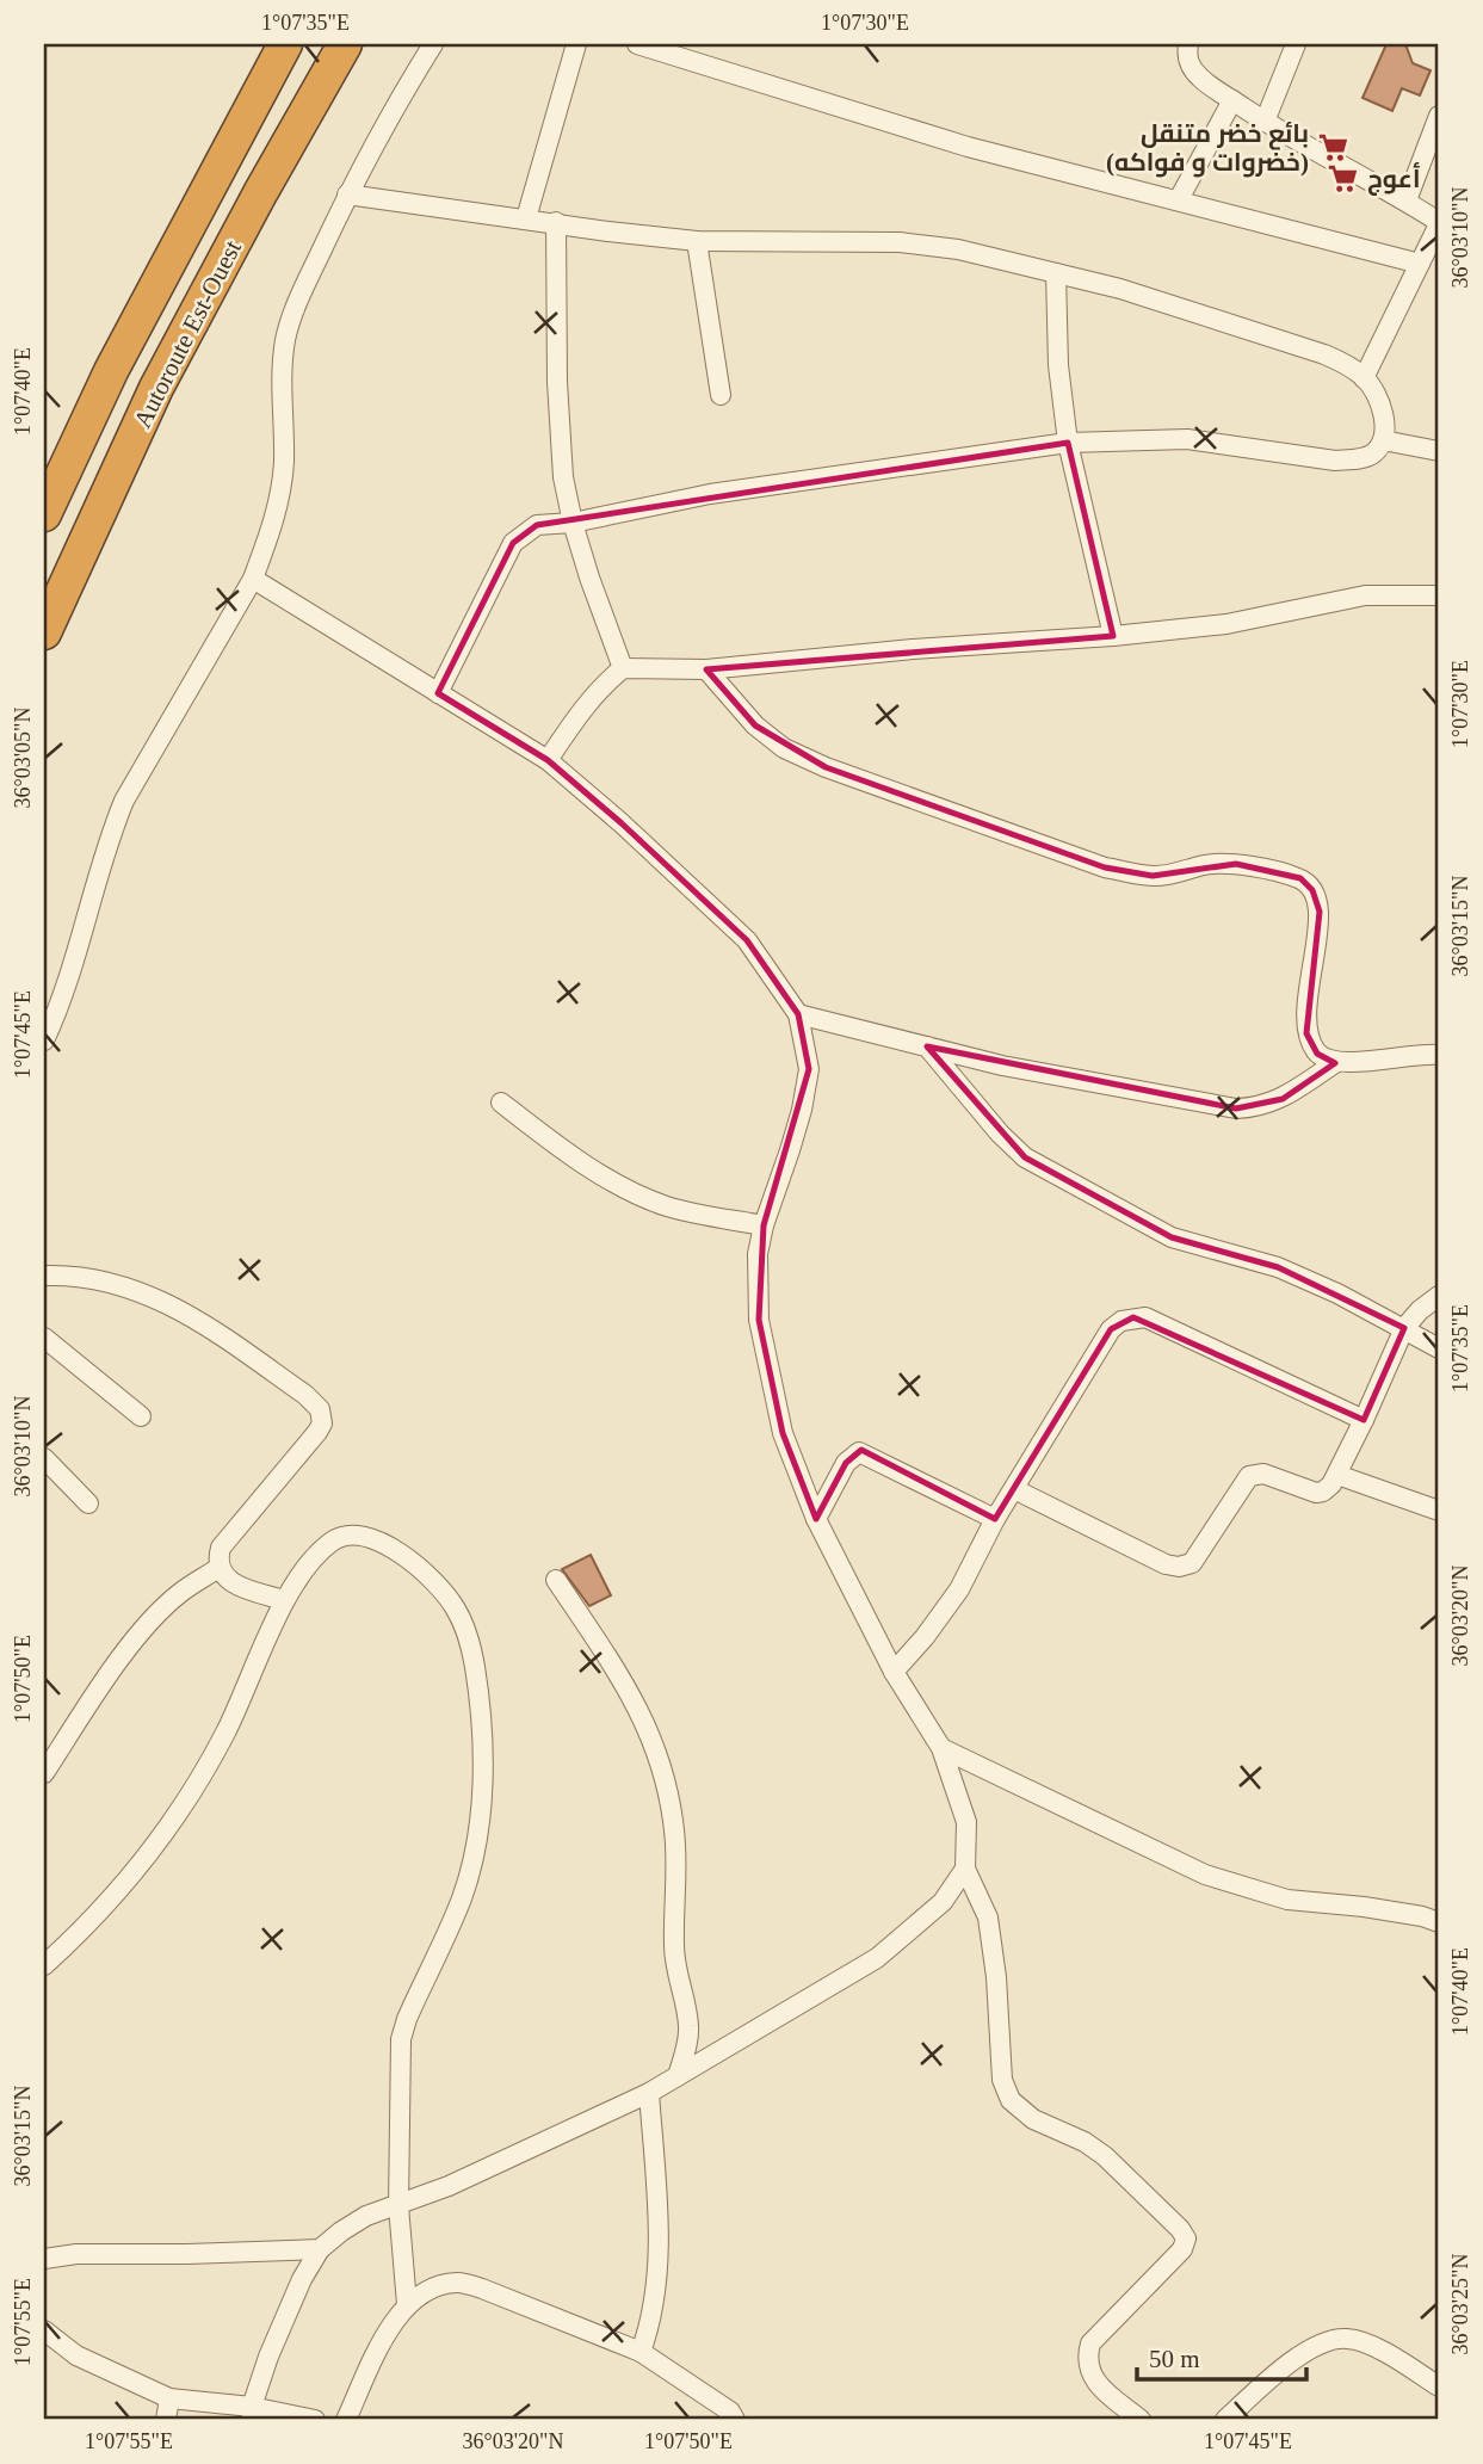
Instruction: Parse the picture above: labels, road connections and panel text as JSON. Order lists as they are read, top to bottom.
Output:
{
  "streets": {
    "highway": ["Autoroute Est-Ouest"]
  },
  "places": {
    "supermarket": ["بائع خضر متنقل (خضروات و فواكه)", "أعوج"]
  },
  "scale_bar": "50 m",
  "coordinates": [
    "1°07'35\"E",
    "1°07'30\"E",
    "36°03'10\"N",
    "1°07'40\"E",
    "36°03'05\"N",
    "36°03'15\"N",
    "1°07'45\"E",
    "36°03'20\"N",
    "1°07'50\"E",
    "36°03'25\"N",
    "1°07'55\"E"
  ]
}
